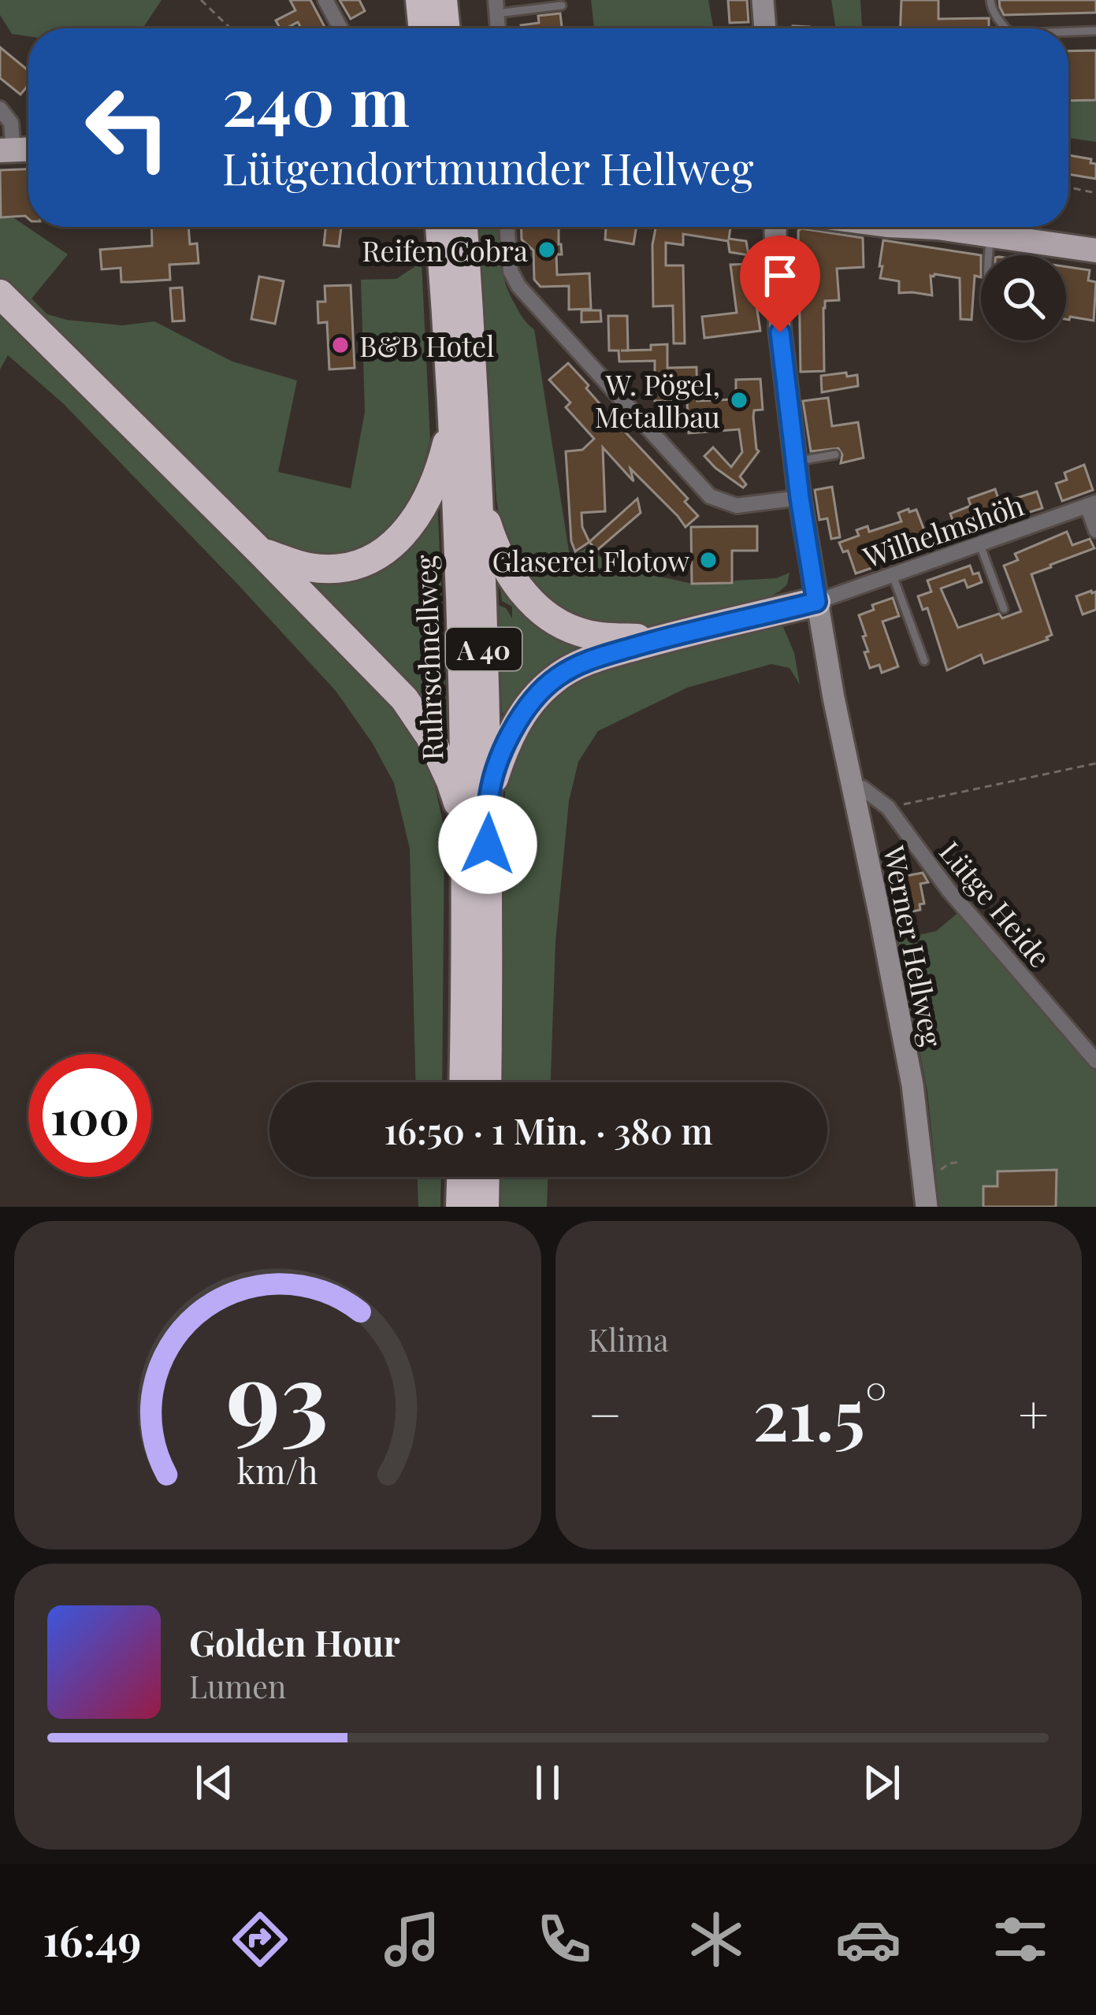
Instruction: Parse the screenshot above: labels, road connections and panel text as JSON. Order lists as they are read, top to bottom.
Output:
{
  "streets": {
    "highway": ["A 40", "Ruhrschnellweg"],
    "main road": ["Werner Hellweg"],
    "street": ["Wilhelmshöh", "Lütge Heide"]
  },
  "crossings": [
    ["Wilhelmshöh", "Werner Hellweg"],
    ["Lütge Heide", "Werner Hellweg"]
  ],
  "places": [
    "Reifen Cobra",
    "B&B Hotel",
    "W. Pögel, Metallbau",
    "Glaserei Flotow"
  ],
  "page": {
    "turn": ["240 m", "Lütgendortmunder Hellweg"],
    "limit": "100",
    "trip": "16:50 · 1 Min. · 380 m",
    "tile": "Klima",
    "heat": ["−", "21.5°", "+"],
    "song": ["Golden Hour", "Lumen"],
    "tabs": "16:49",
    "gauge": ["93", "km/h"]
  }
}
